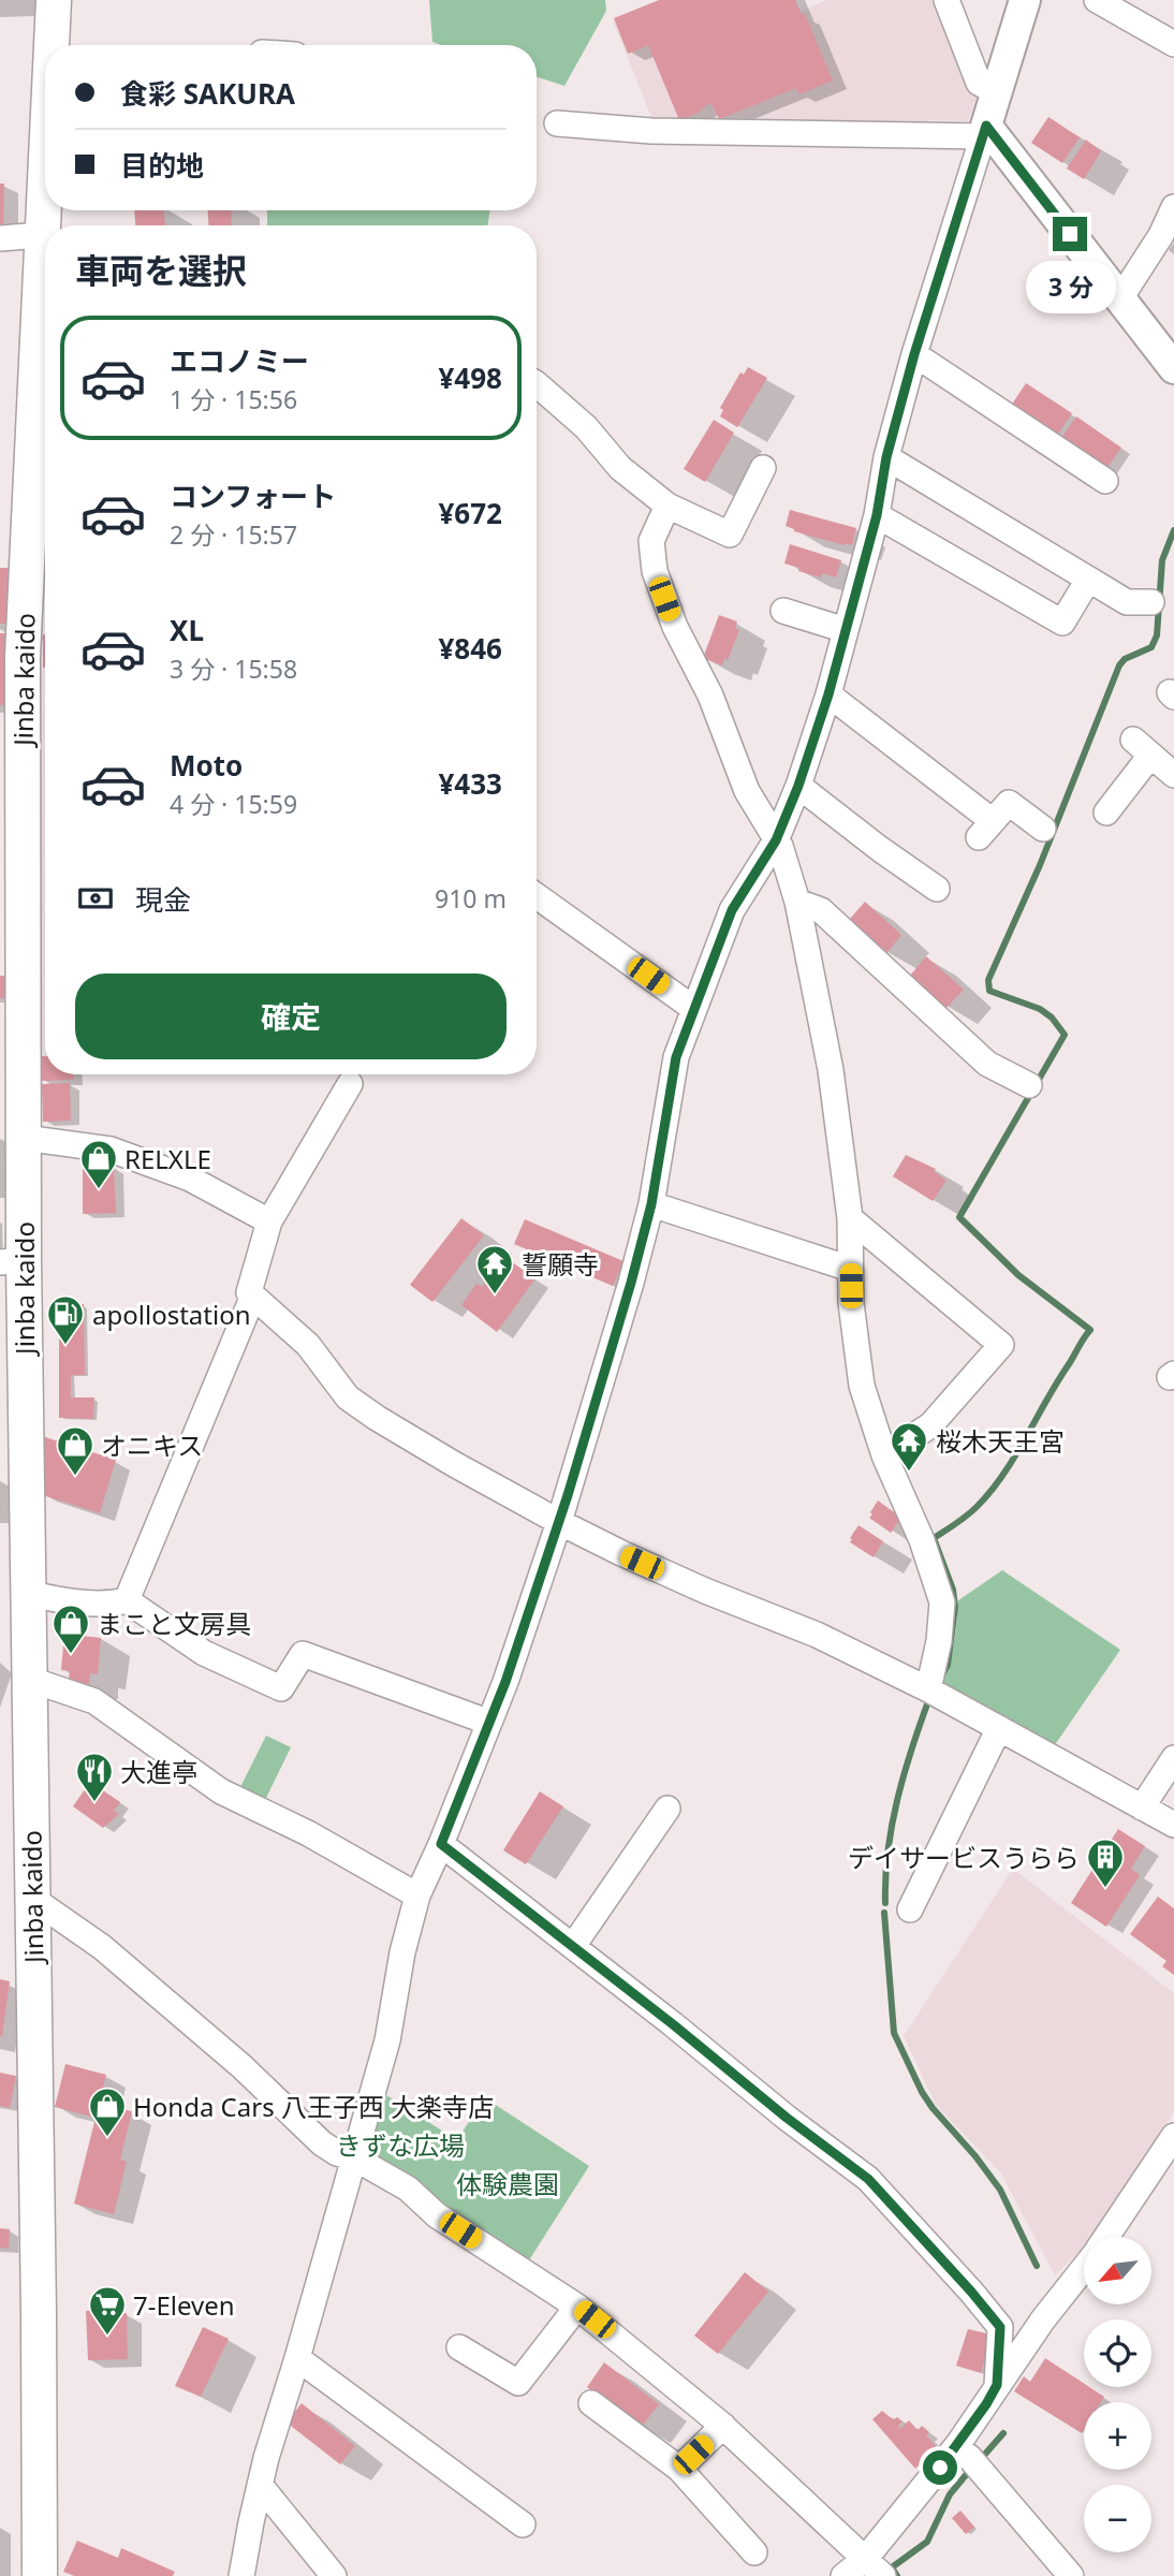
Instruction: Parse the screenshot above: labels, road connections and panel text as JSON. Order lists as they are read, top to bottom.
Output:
{
  "streets": {
    "main road": ["Jinba kaido"]
  },
  "parks": ["きずな広場", "体験農園"],
  "places": {
    "shop": [
      "RELXLE",
      "オニキス",
      "まこと文房具",
      "Honda Cars 八王子西 大楽寺店"
    ],
    "temple": ["誓願寺", "桜木天王宮"],
    "fuel station": ["apollostation"],
    "restaurant": ["大進亭"],
    "building": ["デイサービスうらら"],
    "supermarket": ["7-Eleven"]
  },
  "north": "bottom left",
  "page": {
    "banner": ["食彩 SAKURA", "目的地"],
    "heading": "車両を選択",
    "bubble": "3 分",
    "list": [
      {
        "name": "エコノミー",
        "note": "1 分 · 15:56",
        "value": "¥498"
      },
      {
        "name": "コンフォート",
        "note": "2 分 · 15:57",
        "value": "¥672"
      },
      {
        "name": "XL",
        "note": "3 分 · 15:58",
        "value": "¥846"
      },
      {
        "name": "Moto",
        "note": "4 分 · 15:59",
        "value": "¥433"
      }
    ],
    "pay": ["現金", "910 m"],
    "buttons": "確定",
    "map_buttons": ["+", "−"]
  }
}
